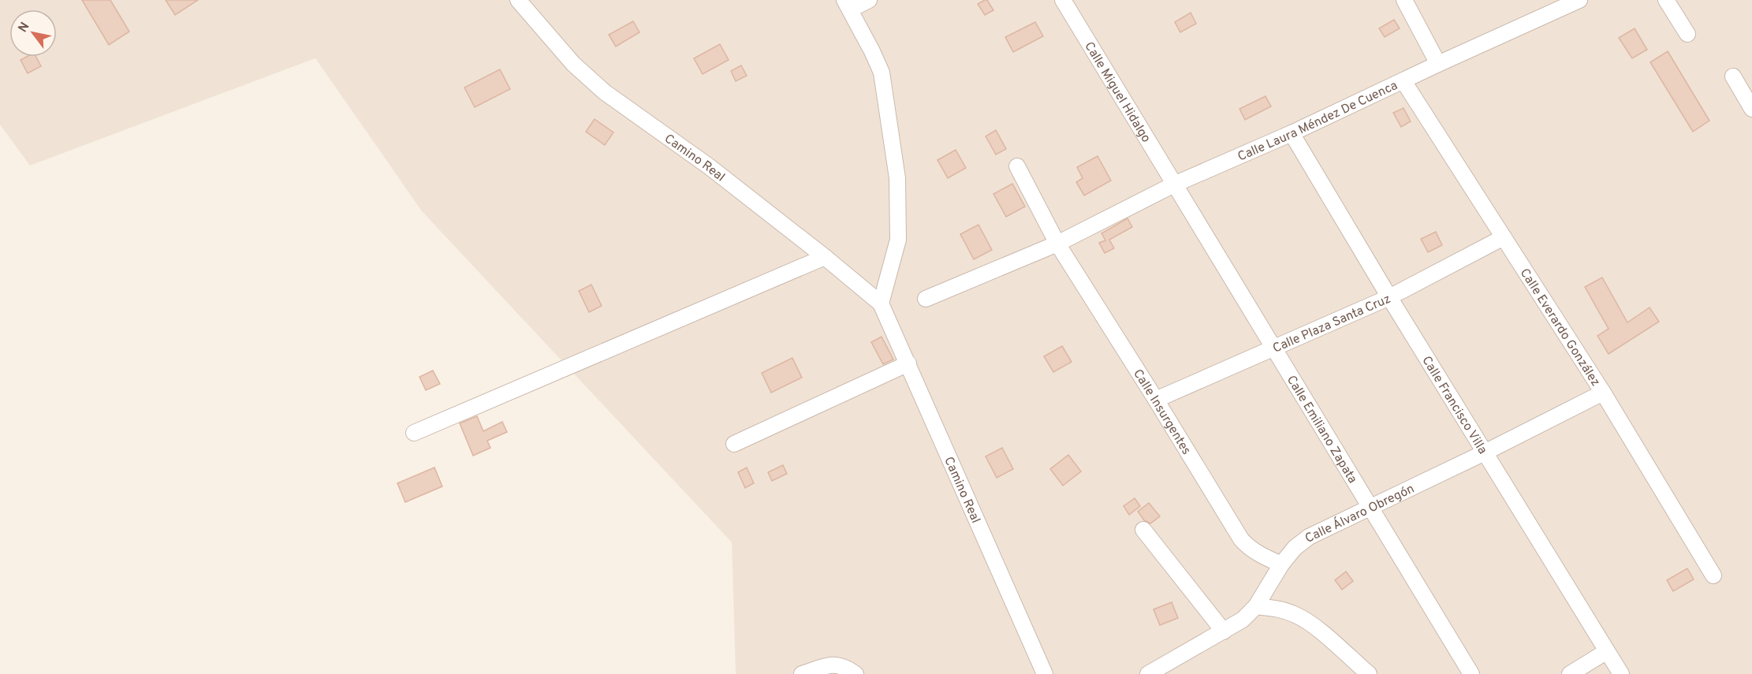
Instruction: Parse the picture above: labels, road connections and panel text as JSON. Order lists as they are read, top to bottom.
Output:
{
  "streets": {
    "street": [
      "Calle Miguel Hidalgo",
      "Calle Laura Méndez De Cuenca",
      "Camino Real",
      "Calle Plaza Santa Cruz",
      "Calle Everardo González",
      "Calle Francisco Villa",
      "Calle Insurgentes",
      "Calle Emiliano Zapata",
      "Calle Álvaro Obregón"
    ]
  },
  "crossings": [
    ["Calle Miguel Hidalgo", "Calle Laura Méndez De Cuenca"],
    ["Calle Miguel Hidalgo", "Calle Emiliano Zapata"],
    ["Calle Laura Méndez De Cuenca", "Calle Everardo González"],
    ["Calle Laura Méndez De Cuenca", "Calle Francisco Villa"],
    ["Calle Laura Méndez De Cuenca", "Calle Insurgentes"],
    ["Calle Laura Méndez De Cuenca", "Calle Emiliano Zapata"],
    ["Calle Plaza Santa Cruz", "Calle Everardo González"],
    ["Calle Plaza Santa Cruz", "Calle Francisco Villa"],
    ["Calle Plaza Santa Cruz", "Calle Insurgentes"],
    ["Calle Plaza Santa Cruz", "Calle Emiliano Zapata"],
    ["Calle Everardo González", "Calle Álvaro Obregón"],
    ["Calle Francisco Villa", "Calle Álvaro Obregón"],
    ["Calle Insurgentes", "Calle Álvaro Obregón"],
    ["Calle Emiliano Zapata", "Calle Álvaro Obregón"]
  ],
  "north": "top left"
}
